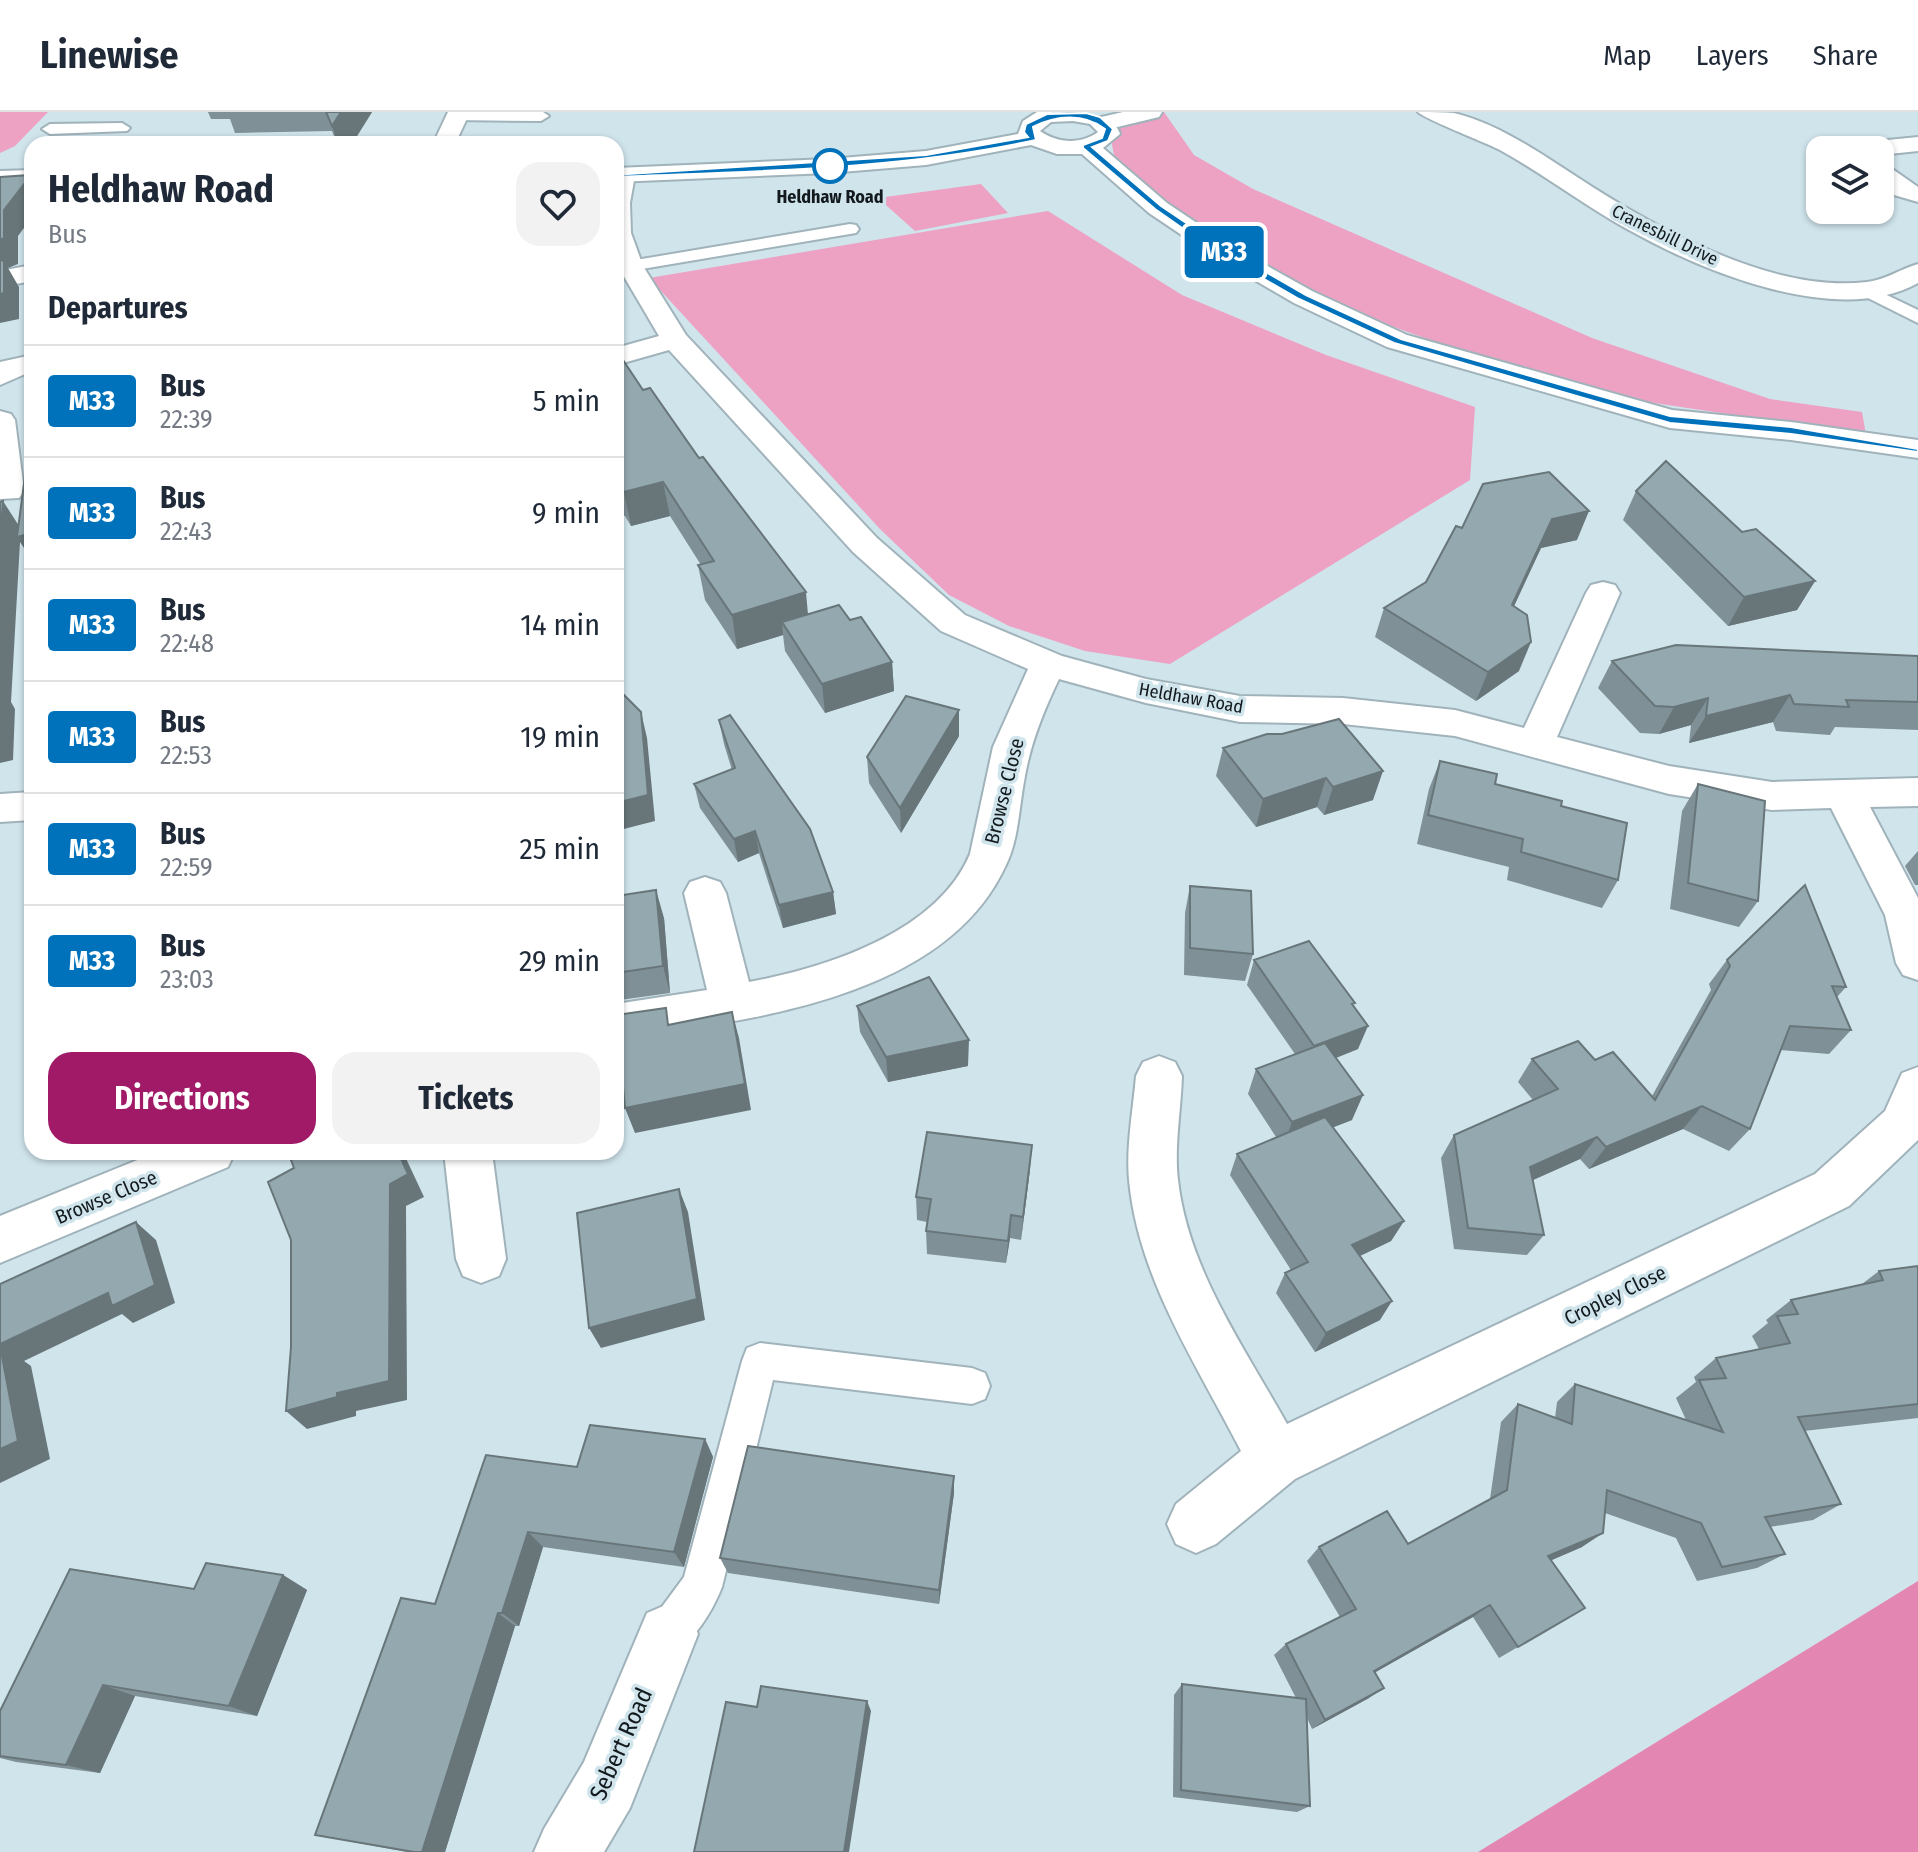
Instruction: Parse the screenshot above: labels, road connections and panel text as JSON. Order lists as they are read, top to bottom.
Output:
{
  "streets": {
    "street": [
      "Cranesbill Drive",
      "Heldhaw Road",
      "Browse Close",
      "Cropley Close",
      "Sebert Road"
    ]
  },
  "crossings": [
    ["Heldhaw Road", "Browse Close"]
  ],
  "places": ["Heldhaw Road"],
  "lines": ["bus line M33"],
  "page": {
    "header": "Linewise",
    "nav": ["Map", "Layers", "Share"],
    "on_map": "M33",
    "heading": [
      ["Heldhaw Road", "Bus"],
      "Departures"
    ],
    "list": [
      {
        "mark": "M33",
        "name": "Bus",
        "note": "22:39",
        "value": "5 min"
      },
      {
        "mark": "M33",
        "name": "Bus",
        "note": "22:43",
        "value": "9 min"
      },
      {
        "mark": "M33",
        "name": "Bus",
        "note": "22:48",
        "value": "14 min"
      },
      {
        "mark": "M33",
        "name": "Bus",
        "note": "22:53",
        "value": "19 min"
      },
      {
        "mark": "M33",
        "name": "Bus",
        "note": "22:59",
        "value": "25 min"
      },
      {
        "mark": "M33",
        "name": "Bus",
        "note": "23:03",
        "value": "29 min"
      }
    ],
    "buttons": ["Directions", "Tickets"]
  }
}
